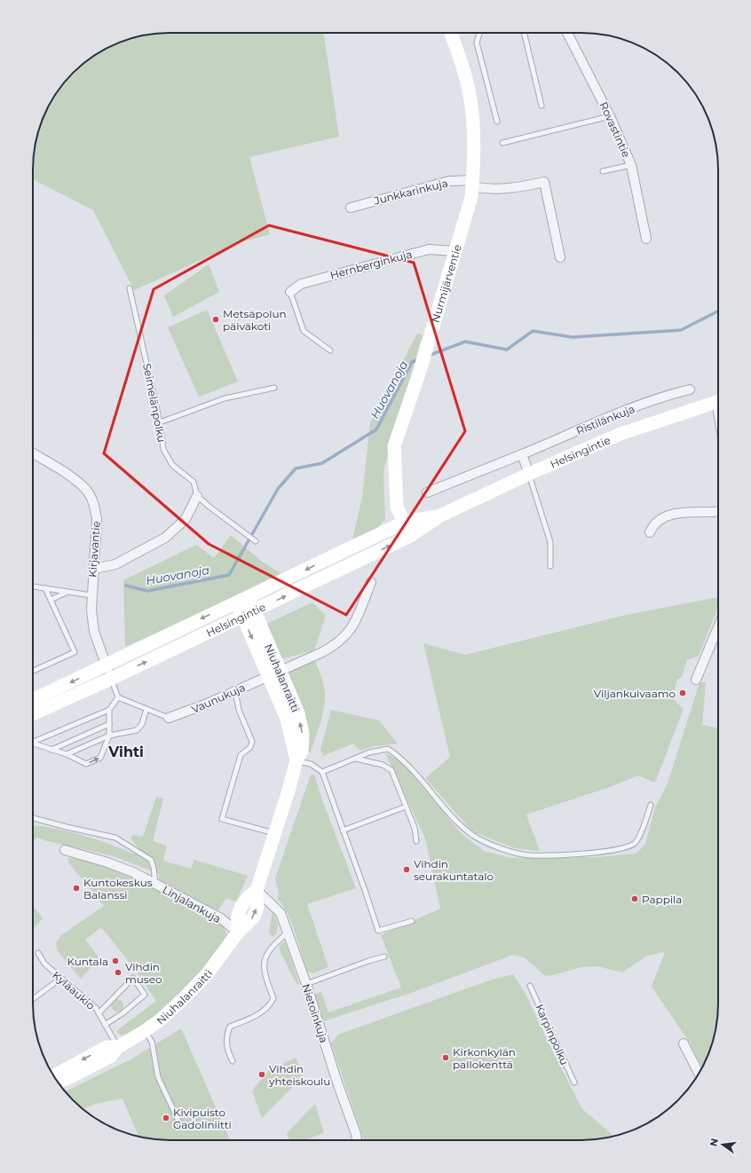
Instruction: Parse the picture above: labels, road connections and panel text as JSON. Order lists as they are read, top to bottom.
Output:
{
  "streets": {
    "street": [
      "Rovastintie",
      "Junkkarinkuja",
      "Hernberginkuja",
      "Nurmijärventie",
      "Ristilänkuja",
      "Helsingintie",
      "Kirjavantie",
      "Niuhalanraitti",
      "Vaunukuja",
      "Linjalankuja",
      "Nietoinkuja"
    ],
    "lane": ["Seimelänpolku", "Kyläaukio", "Karpinpolku"]
  },
  "crossings": [
    ["Junkkarinkuja", "Nurmijärventie"],
    ["Hernberginkuja", "Nurmijärventie"],
    ["Nurmijärventie", "Helsingintie"],
    ["Helsingintie", "Kirjavantie"],
    ["Helsingintie", "Niuhalanraitti"],
    ["Niuhalanraitti", "Vaunukuja"],
    ["Niuhalanraitti", "Linjalankuja"],
    ["Niuhalanraitti", "Kyläaukio"],
    ["Niuhalanraitti", "Nietoinkuja"]
  ],
  "districts": ["Vihti"],
  "water": ["Huovanoja"],
  "places": [
    "Metsäpolun päiväkoti",
    "Viljankuivaamo",
    "Vihdin seurakuntatalo",
    "Kuntokeskus Balanssi",
    "Pappila",
    "Kuntala",
    "Vihdin museo",
    "Kirkonkylän pallokenttä",
    "Vihdin yhteiskoulu",
    "Kivipuisto Gadoliniitti"
  ],
  "north": "left"
}
